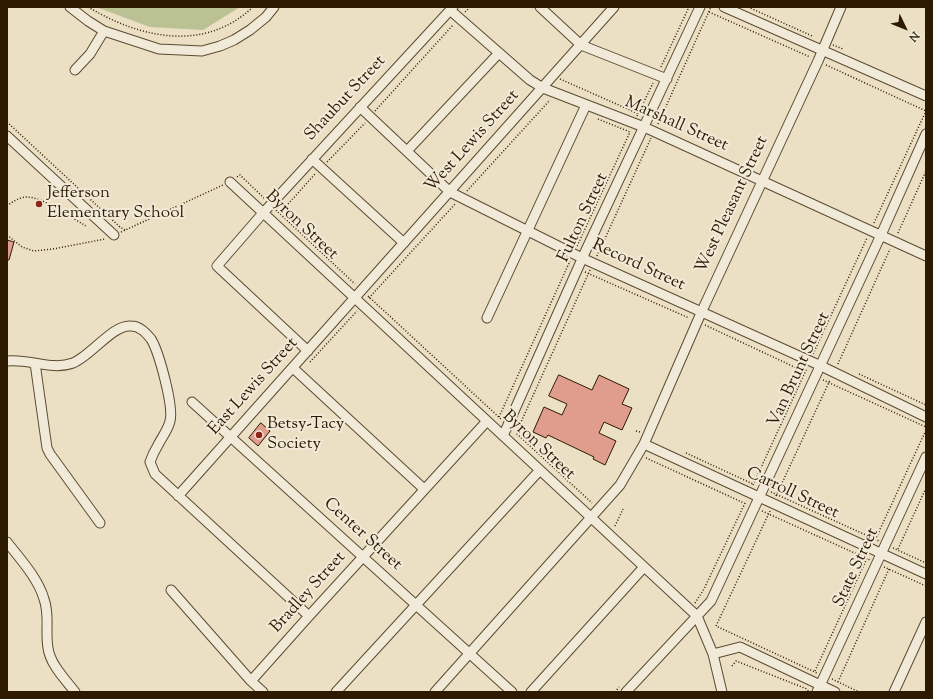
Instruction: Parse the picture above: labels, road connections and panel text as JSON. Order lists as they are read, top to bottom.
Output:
{
  "streets": {
    "street": [
      "Shaubut Street",
      "Marshall Street",
      "West Lewis Street",
      "West Pleasant Street",
      "Fulton Street",
      "Byron Street",
      "Record Street",
      "Van Brunt Street",
      "East Lewis Street",
      "Carroll Street",
      "Center Street",
      "State Street",
      "Bradley Street"
    ]
  },
  "crossings": [
    ["Shaubut Street", "Marshall Street"],
    ["Shaubut Street", "Byron Street"],
    ["Shaubut Street", "Record Street"],
    ["Shaubut Street", "East Lewis Street"],
    ["Marshall Street", "West Lewis Street"],
    ["Marshall Street", "West Pleasant Street"],
    ["Marshall Street", "Fulton Street"],
    ["Marshall Street", "Van Brunt Street"],
    ["West Lewis Street", "Byron Street"],
    ["West Lewis Street", "Record Street"],
    ["West Lewis Street", "East Lewis Street"],
    ["West Pleasant Street", "Byron Street"],
    ["West Pleasant Street", "Record Street"],
    ["West Pleasant Street", "Carroll Street"],
    ["West Pleasant Street", "Center Street"],
    ["Fulton Street", "Byron Street"],
    ["Fulton Street", "Record Street"],
    ["Byron Street", "Van Brunt Street"],
    ["Byron Street", "East Lewis Street"],
    ["Byron Street", "Bradley Street"],
    ["Record Street", "Van Brunt Street"],
    ["Van Brunt Street", "Carroll Street"],
    ["East Lewis Street", "Center Street"],
    ["Carroll Street", "State Street"],
    ["Center Street", "Bradley Street"]
  ],
  "places": ["Jefferson Elementary School", "Betsy-Tacy Society"],
  "north": "bottom right"
}
